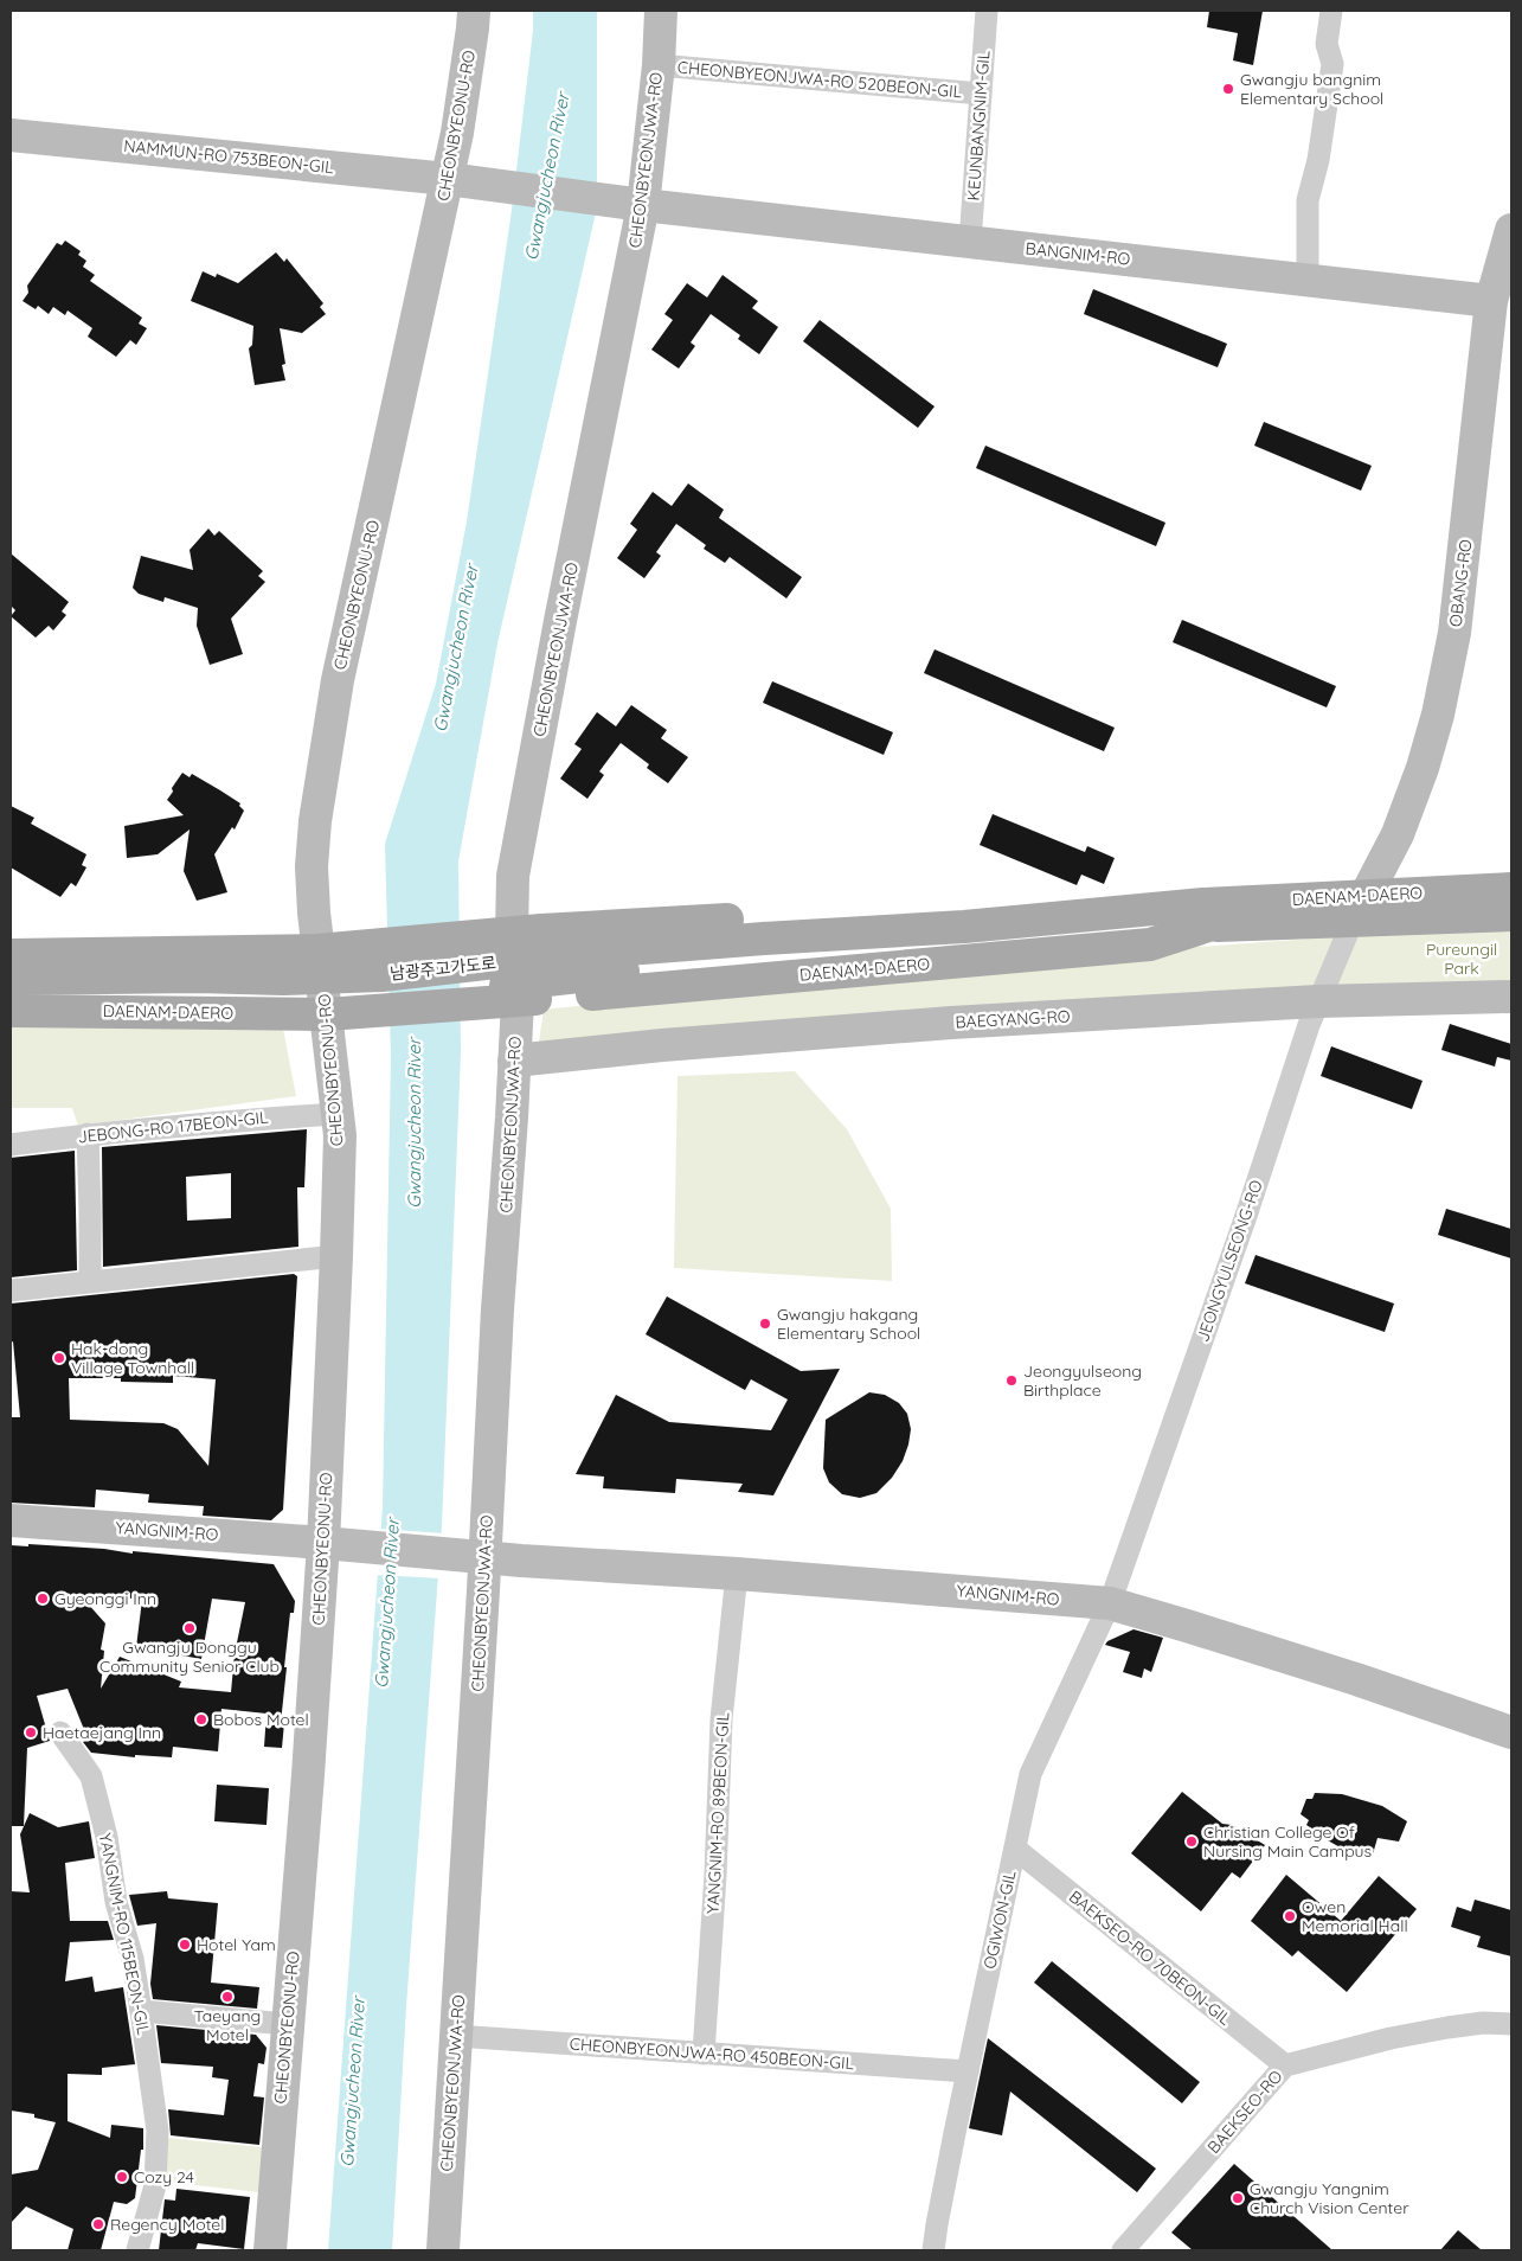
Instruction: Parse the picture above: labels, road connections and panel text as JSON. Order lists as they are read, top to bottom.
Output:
{
  "streets": {
    "main road": ["DAENAM-DAERO", "남광주고가도로"],
    "street": [
      "CHEONBYEONJWA-RO 520BEON-GIL",
      "CHEONBYEONU-RO",
      "KEUNBANGNIM-GIL",
      "NAMMUN-RO 753BEON-GIL",
      "CHEONBYEONJWA-RO",
      "BANGNIM-RO",
      "OBANG-RO",
      "BAEGYANG-RO",
      "JEBONG-RO 17BEON-GIL",
      "JEONGYULSEONG-RO",
      "YANGNIM-RO",
      "YANGNIM-RO 89BEON-GIL",
      "OGIWON-GIL",
      "YANGNIM-RO 115BEON-GIL",
      "BAEKSEO-RO 70BEON-GIL",
      "CHEONBYEONJWA-RO 450BEON-GIL",
      "BAEKSEO-RO"
    ]
  },
  "crossings": [
    ["CHEONBYEONJWA-RO 520BEON-GIL", "KEUNBANGNIM-GIL"],
    ["CHEONBYEONJWA-RO 520BEON-GIL", "CHEONBYEONJWA-RO"],
    ["CHEONBYEONU-RO", "NAMMUN-RO 753BEON-GIL"],
    ["CHEONBYEONU-RO", "DAENAM-DAERO"],
    ["CHEONBYEONU-RO", "JEBONG-RO 17BEON-GIL"],
    ["CHEONBYEONU-RO", "YANGNIM-RO"],
    ["KEUNBANGNIM-GIL", "BANGNIM-RO"],
    ["NAMMUN-RO 753BEON-GIL", "CHEONBYEONJWA-RO"],
    ["NAMMUN-RO 753BEON-GIL", "BANGNIM-RO"],
    ["CHEONBYEONJWA-RO", "BANGNIM-RO"],
    ["CHEONBYEONJWA-RO", "DAENAM-DAERO"],
    ["CHEONBYEONJWA-RO", "BAEGYANG-RO"],
    ["CHEONBYEONJWA-RO", "YANGNIM-RO"],
    ["CHEONBYEONJWA-RO", "CHEONBYEONJWA-RO 450BEON-GIL"],
    ["BANGNIM-RO", "OBANG-RO"],
    ["OBANG-RO", "DAENAM-DAERO"],
    ["OBANG-RO", "JEONGYULSEONG-RO"],
    ["DAENAM-DAERO", "남광주고가도로"],
    ["DAENAM-DAERO", "JEONGYULSEONG-RO"],
    ["BAEGYANG-RO", "JEONGYULSEONG-RO"],
    ["JEONGYULSEONG-RO", "YANGNIM-RO"],
    ["JEONGYULSEONG-RO", "OGIWON-GIL"],
    ["YANGNIM-RO", "YANGNIM-RO 89BEON-GIL"],
    ["YANGNIM-RO", "OGIWON-GIL"],
    ["YANGNIM-RO 89BEON-GIL", "CHEONBYEONJWA-RO 450BEON-GIL"],
    ["OGIWON-GIL", "BAEKSEO-RO 70BEON-GIL"],
    ["OGIWON-GIL", "CHEONBYEONJWA-RO 450BEON-GIL"],
    ["BAEKSEO-RO 70BEON-GIL", "BAEKSEO-RO"]
  ],
  "water": ["Gwangjucheon River"],
  "parks": ["Pureungil Park"],
  "places": [
    "Gwangju bangnim Elementary School",
    "Gwangju hakgang Elementary School",
    "Hak-dong Village Townhall",
    "Jeongyulseong Birthplace",
    "Gyeonggi Inn",
    "Gwangju Donggu Community Senior Club",
    "Bobos Motel",
    "Haetaejang Inn",
    "Christian College Of Nursing Main Campus",
    "Owen Memorial Hall",
    "Hotel Yam",
    "Taeyang Motel",
    "Cozy 24",
    "Gwangju Yangnim Church Vision Center",
    "Regency Motel"
  ]
}
